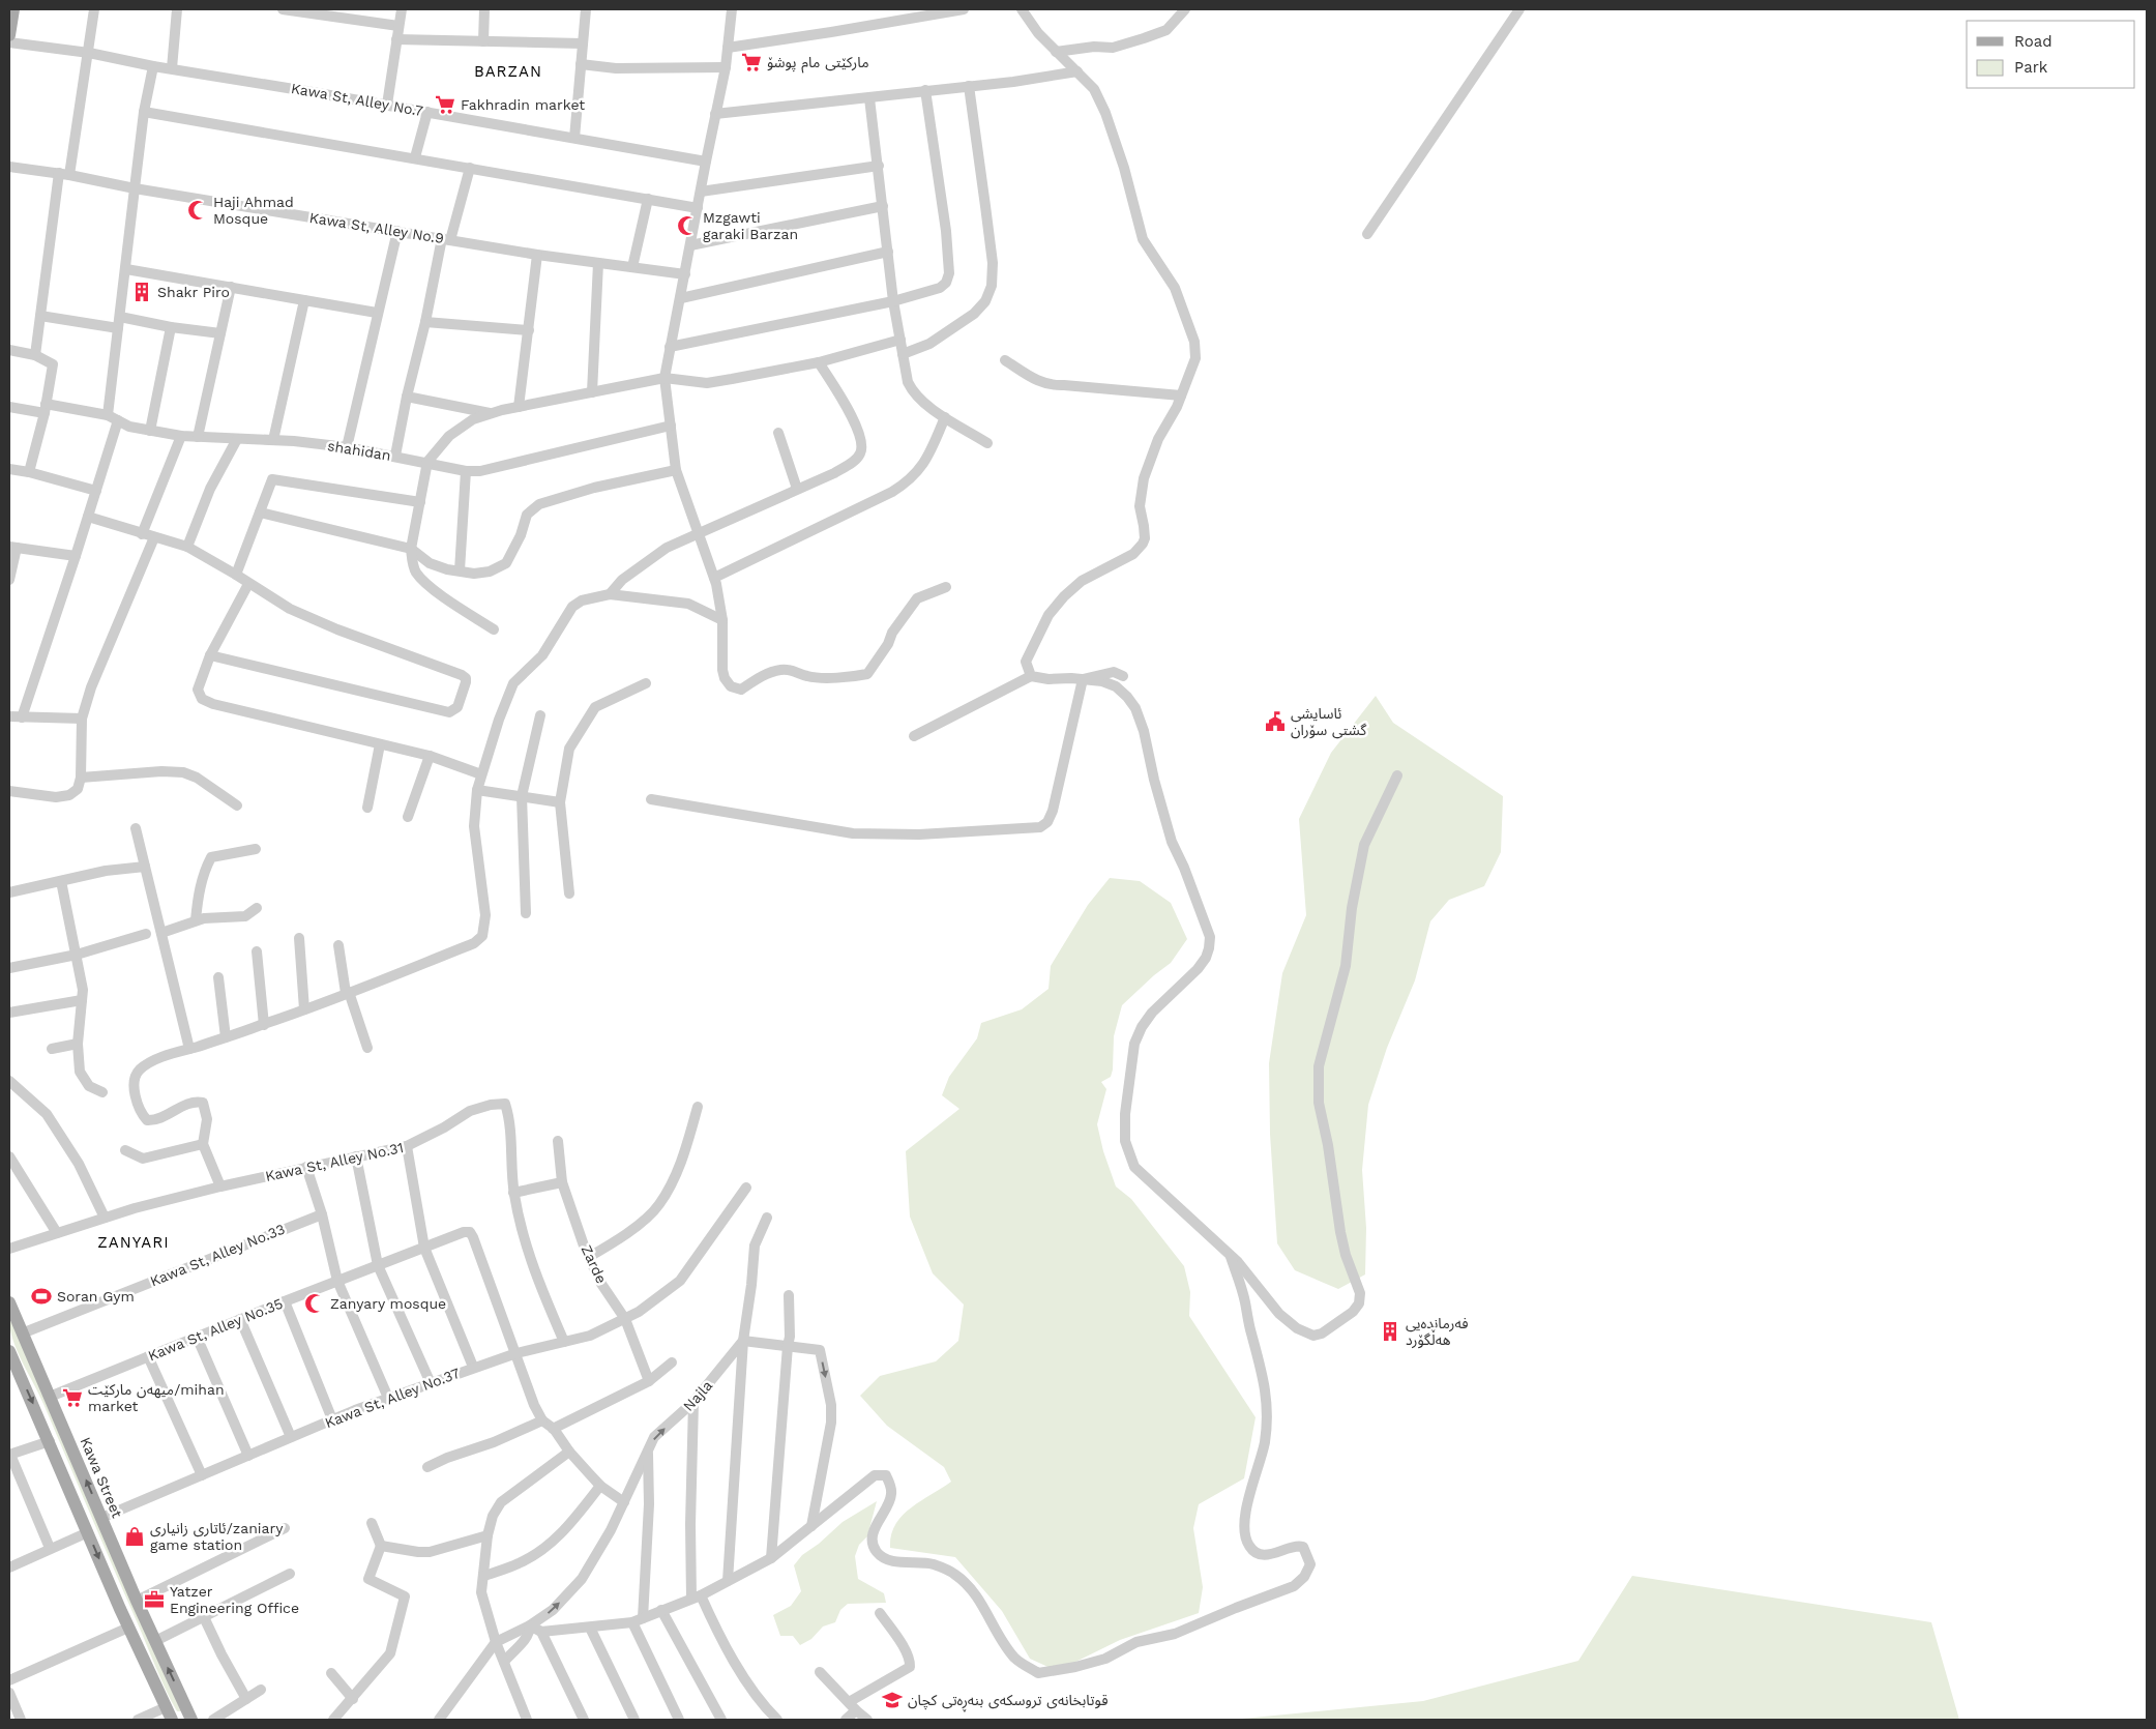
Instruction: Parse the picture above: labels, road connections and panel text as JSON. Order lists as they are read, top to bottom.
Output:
{
  "streets": {
    "main road": ["Kawa Street"],
    "street": [
      "Kawa St, Alley No.7",
      "Kawa St, Alley No.9",
      "shahidan",
      "Kawa St, Alley No.31",
      "Kawa St, Alley No.33",
      "Zarde",
      "Kawa St, Alley No.35",
      "Najla",
      "Kawa St, Alley No.37"
    ]
  },
  "crossings": [
    ["Kawa St, Alley No.31", "Kawa St, Alley No.37"],
    ["Kawa St, Alley No.33", "Kawa Street"],
    ["Zarde", "Kawa St, Alley No.37"],
    ["Kawa St, Alley No.35", "Kawa St, Alley No.37"],
    ["Kawa St, Alley No.35", "Kawa Street"],
    ["Kawa St, Alley No.37", "Kawa Street"]
  ],
  "districts": ["BARZAN", "ZANYARI"],
  "places": {
    "supermarket": ["مارکێتی مام پوشۆ", "Fakhradin market", "میهەن مارکێت/mihan market"],
    "mosque": ["Haji Ahmad Mosque", "Mzgawti garaki Barzan", "Zanyary mosque"],
    "building": ["Shakr Piro", "فەرماندەیی هەڵگۆرد"],
    "public building": ["ئاسایشی گشتی سۆران"],
    "sports": ["Soran Gym"],
    "shop": ["ئاتاری زانیاری/zaniary game station"],
    "office": ["Yatzer Engineering Office"],
    "school or university": ["قوتابخانەی تروسکەی بنەڕەتی کچان"]
  },
  "legend": ["Road", "Park"]
}
